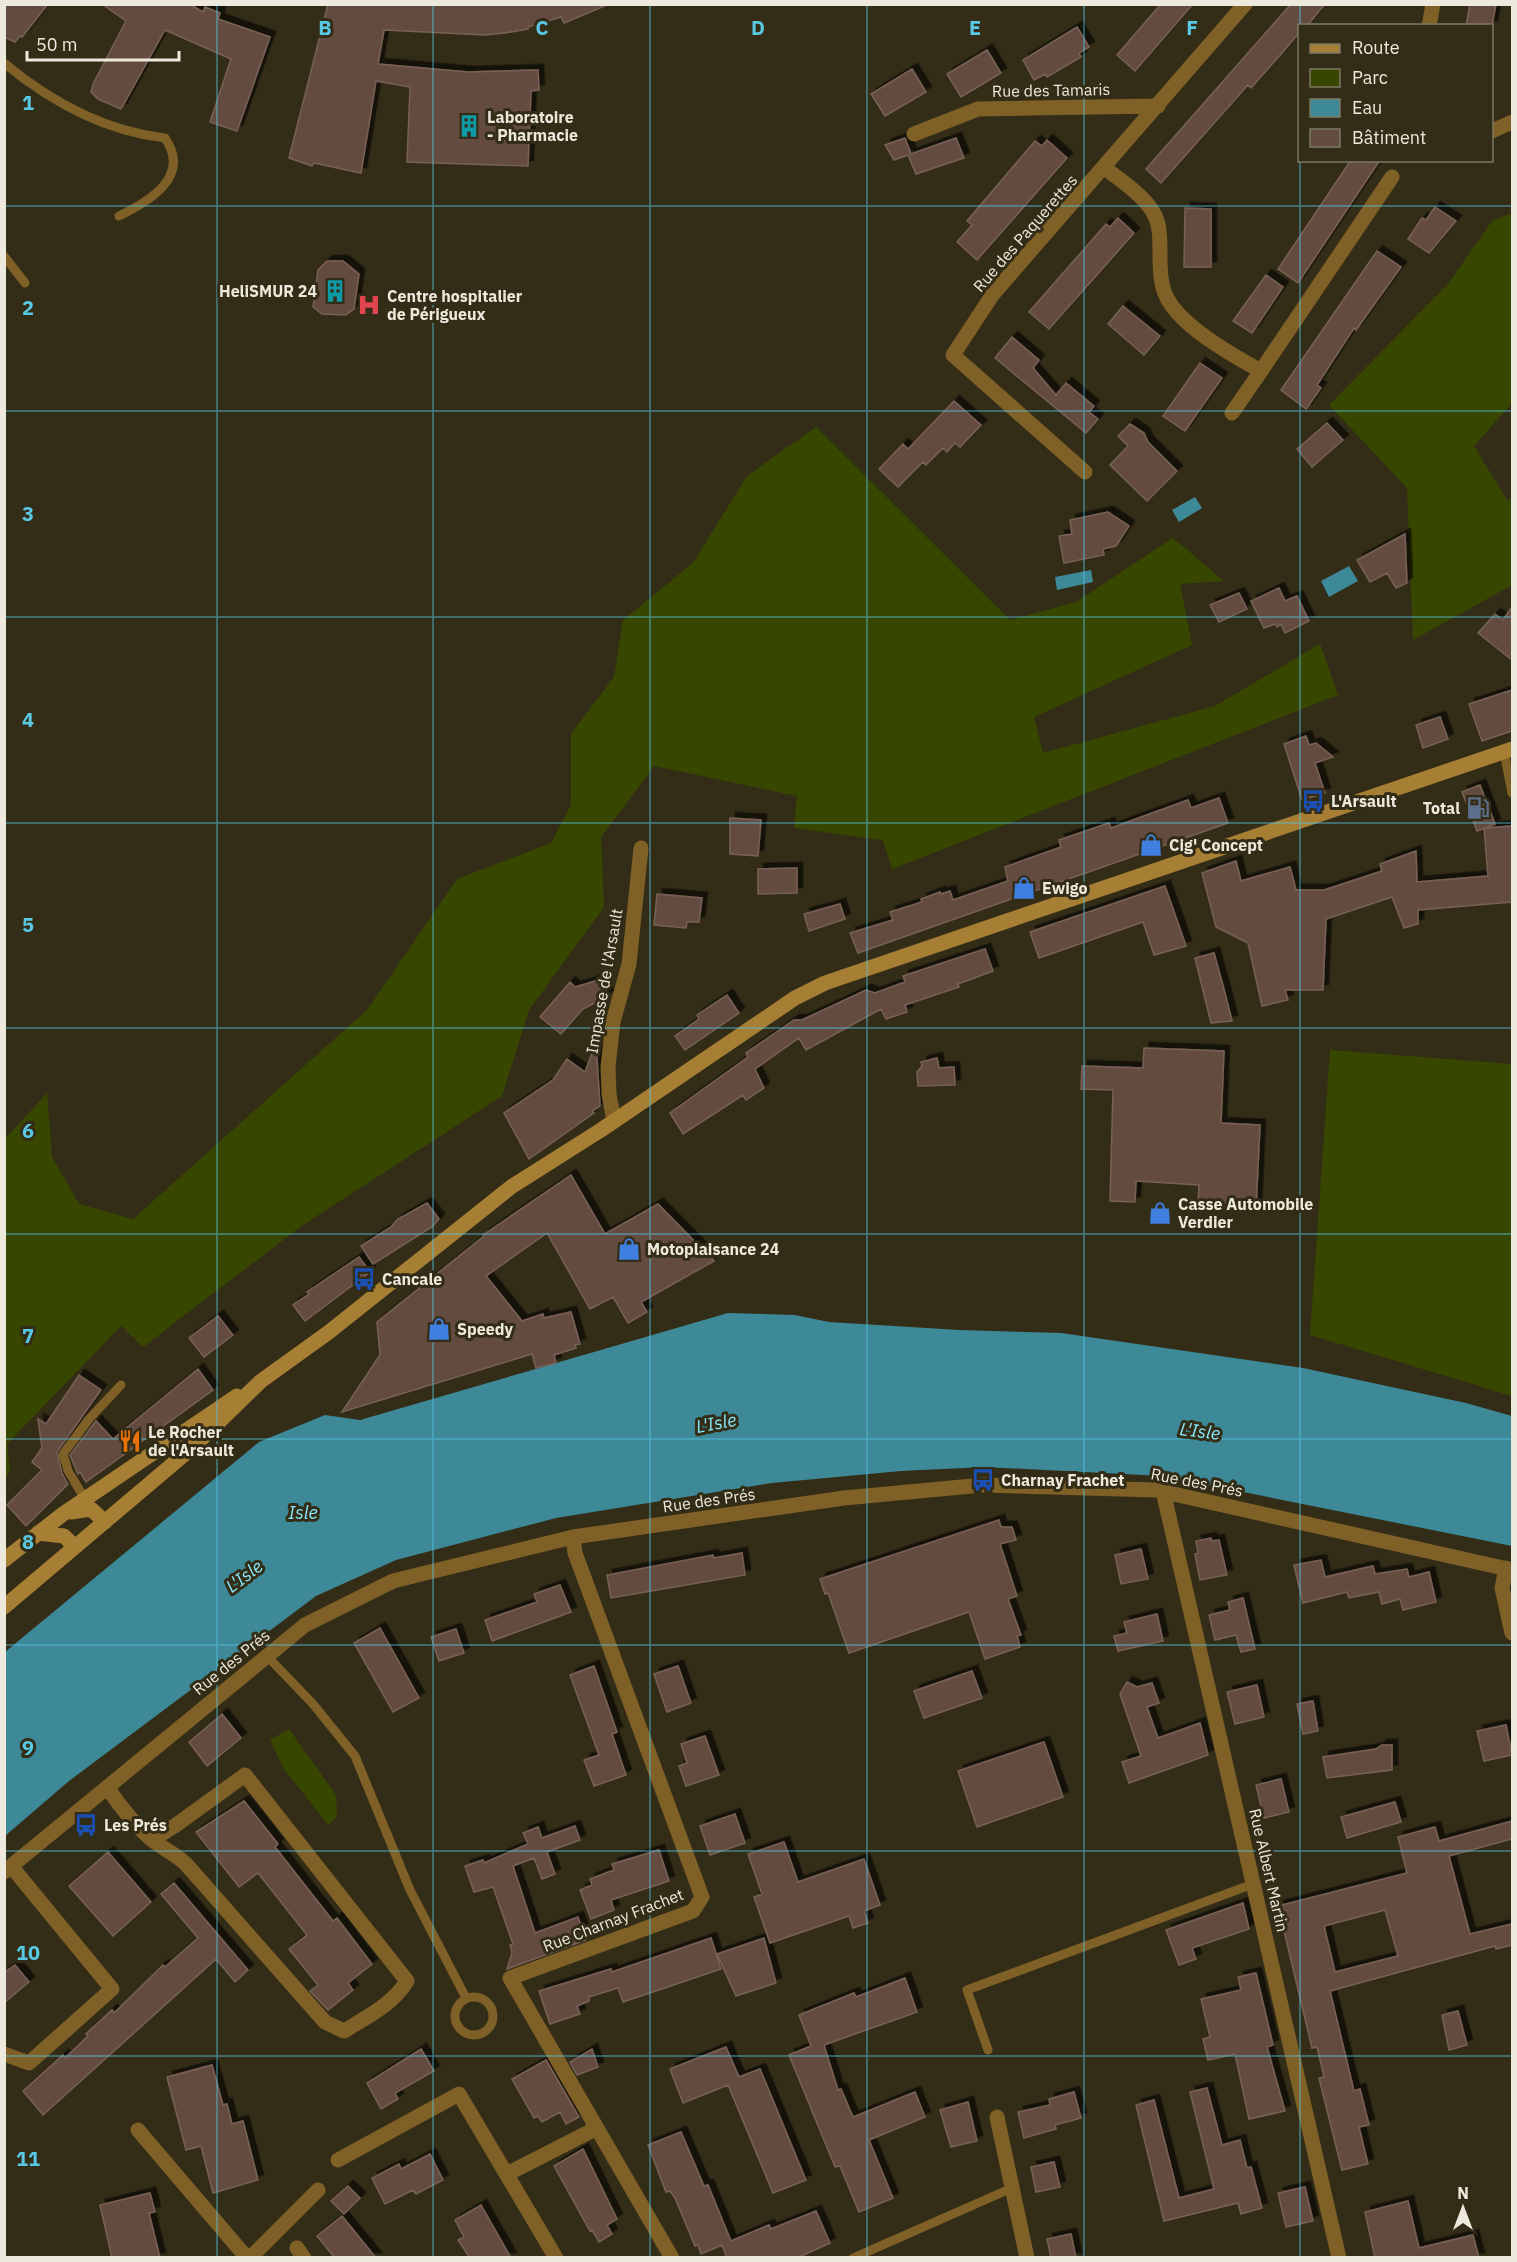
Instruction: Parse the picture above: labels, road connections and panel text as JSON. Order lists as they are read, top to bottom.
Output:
{
  "streets": {
    "street": [
      "Rue des Tamaris",
      "Rue des Paquerettes",
      "Impasse de l'Arsault",
      "Rue des Prés",
      "Rue Albert Martin",
      "Rue Charnay Frachet"
    ]
  },
  "crossings": [
    ["Rue des Tamaris", "Rue des Paquerettes"],
    ["Rue des Prés", "Rue Albert Martin"],
    ["Rue des Prés", "Rue Charnay Frachet"]
  ],
  "water": ["L'Isle", "Isle"],
  "places": {
    "building": ["Laboratoire - Pharmacie", "HeliSMUR 24"],
    "hospital": ["Centre hospitalier de Périgueux"],
    "bus stop": [
      "L'Arsault",
      "Cancale",
      "Charnay Frachet",
      "Les Prés"
    ],
    "fuel station": ["Total"],
    "shop": [
      "Cig' Concept",
      "Ewigo",
      "Casse Automobile Verdier",
      "Motoplaisance 24",
      "Speedy"
    ],
    "restaurant": ["Le Rocher de l'Arsault"]
  },
  "legend": [
    "Route",
    "Parc",
    "Eau",
    "Bâtiment"
  ],
  "scale_bar": "50 m",
  "north": "top",
  "grid": {
    "columns": [
      "B",
      "C",
      "D",
      "E",
      "F"
    ],
    "rows": [
      "1",
      "2",
      "3",
      "4",
      "5",
      "6",
      "7",
      "8",
      "9",
      "10",
      "11"
    ]
  }
}
